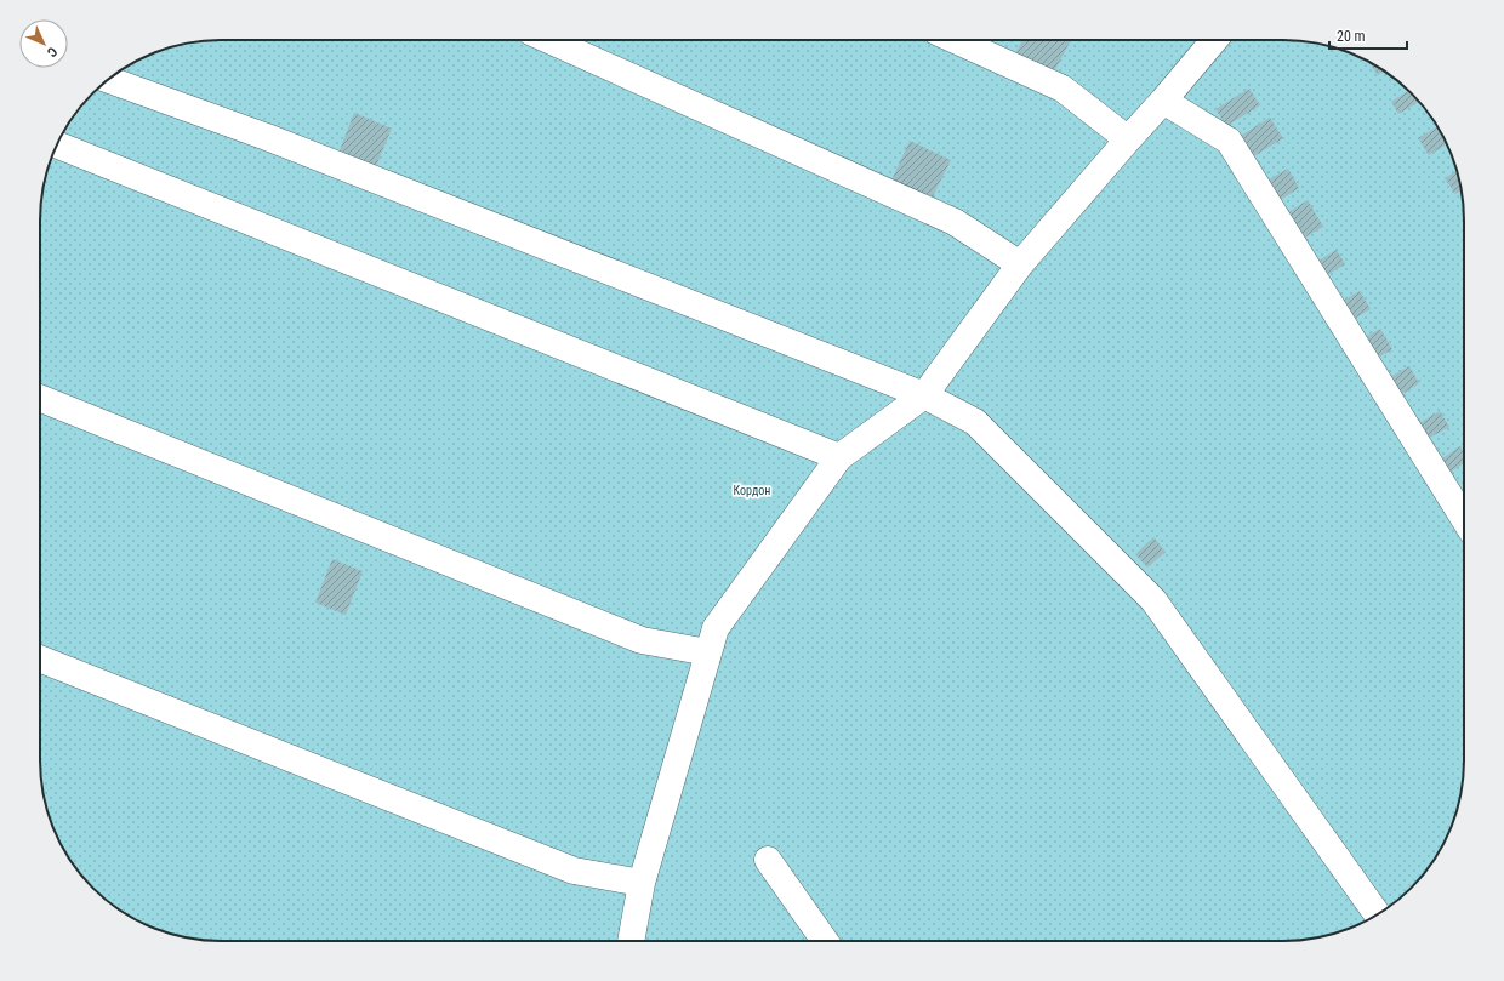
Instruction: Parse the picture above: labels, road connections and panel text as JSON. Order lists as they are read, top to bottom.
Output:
{
  "parks": ["Кордон"],
  "scale_bar": "20 m",
  "north": "bottom right"
}
